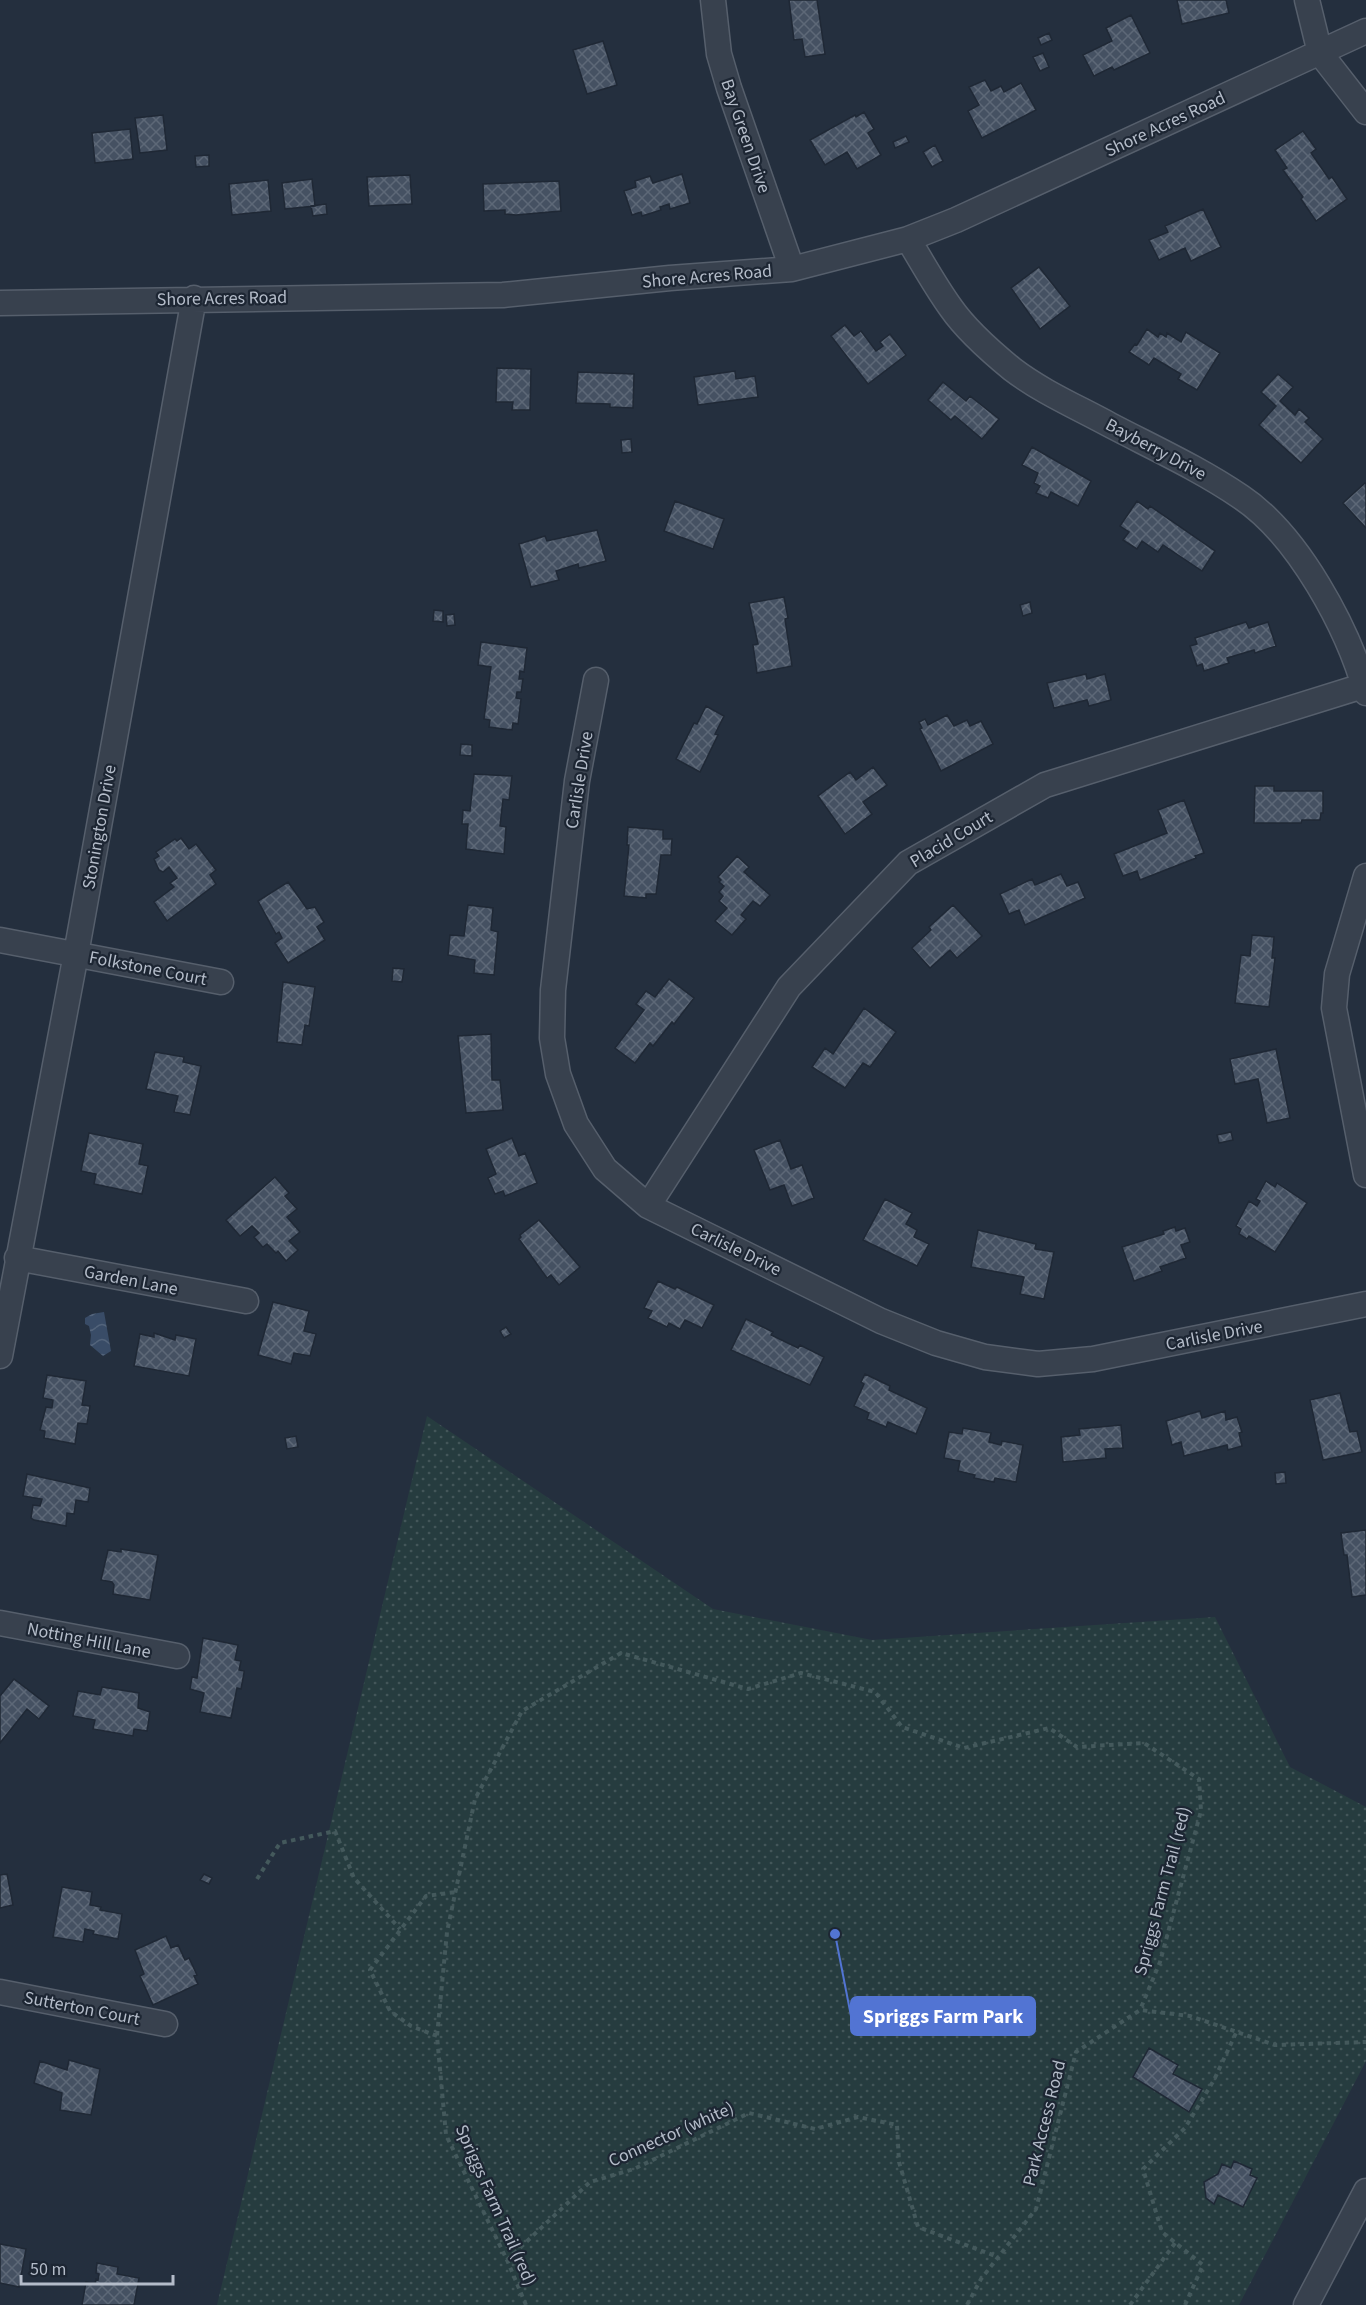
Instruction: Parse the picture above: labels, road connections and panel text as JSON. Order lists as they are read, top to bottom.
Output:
{
  "streets": {
    "street": [
      "Shore Acres Road",
      "Bay Green Drive",
      "Bayberry Drive",
      "Carlisle Drive",
      "Stonington Drive",
      "Placid Court",
      "Folkstone Court",
      "Garden Lane",
      "Notting Hill Lane",
      "Sutterton Court"
    ],
    "path": ["Spriggs Farm Trail (red)", "Park Access Road", "Connector (white)"]
  },
  "crossings": [
    ["Shore Acres Road", "Bay Green Drive"],
    ["Shore Acres Road", "Bayberry Drive"],
    ["Shore Acres Road", "Stonington Drive"],
    ["Bayberry Drive", "Placid Court"],
    ["Carlisle Drive", "Placid Court"],
    ["Stonington Drive", "Folkstone Court"],
    ["Stonington Drive", "Garden Lane"],
    ["Spriggs Farm Trail (red)", "Park Access Road"],
    ["Spriggs Farm Trail (red)", "Connector (white)"],
    ["Park Access Road", "Connector (white)"]
  ],
  "places": ["Spriggs Farm Park"],
  "scale_bar": "50 m"
}
